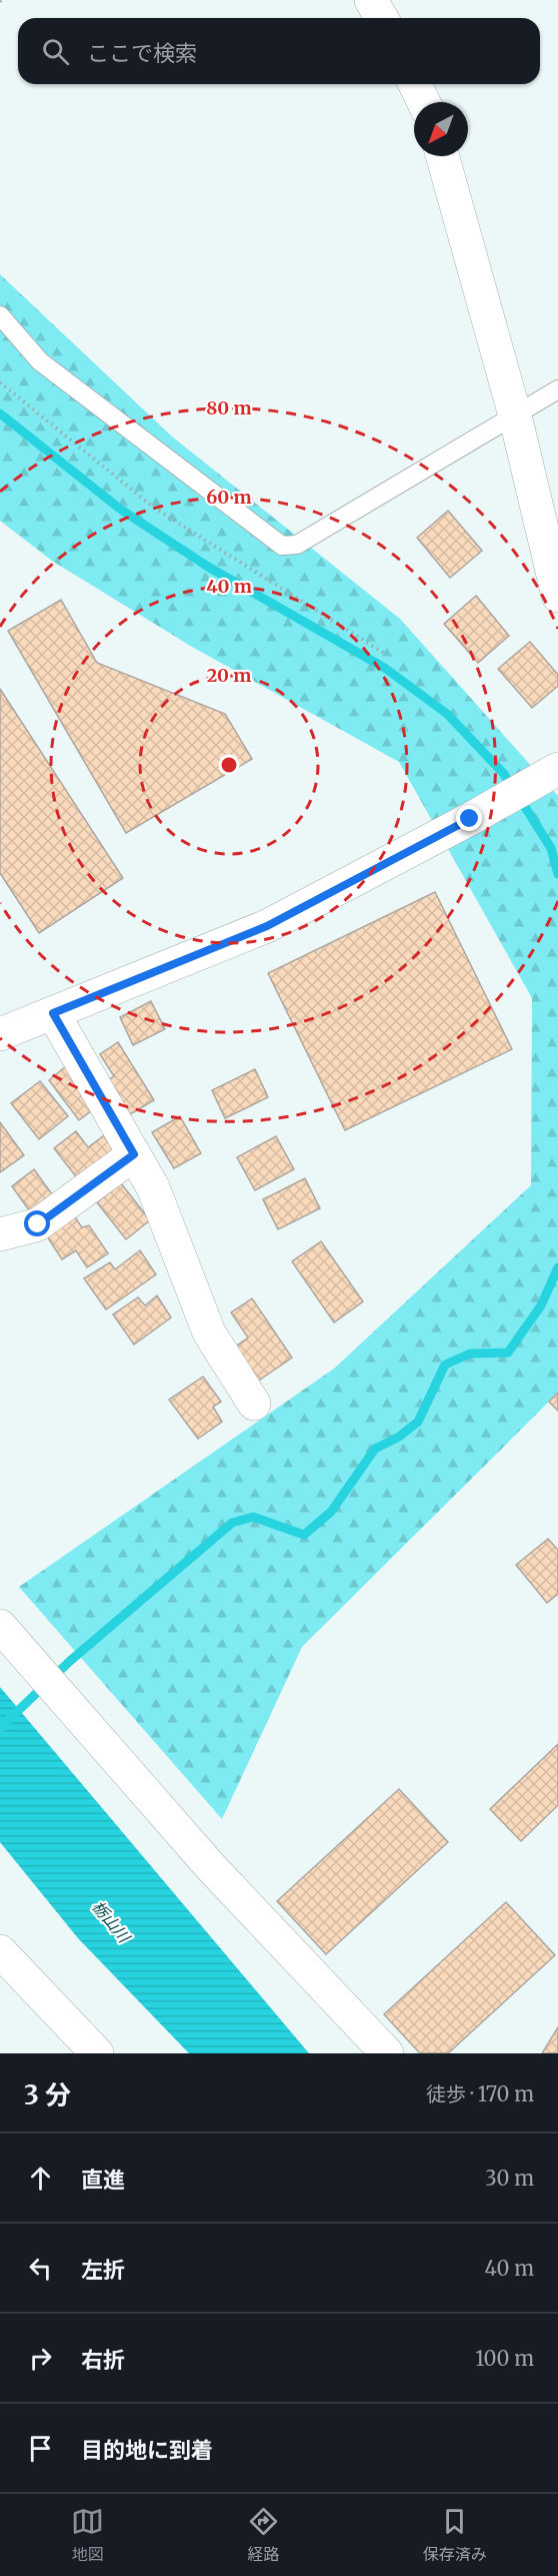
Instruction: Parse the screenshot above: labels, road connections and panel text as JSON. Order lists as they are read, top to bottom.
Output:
{
  "water": ["栃山川"],
  "north": "bottom left",
  "page": {
    "search": "ここで検索",
    "heading": ["3 分", "徒歩 · 170 m"],
    "list": [
      ["直進", "30 m"],
      ["左折", "40 m"],
      ["右折", "100 m"],
      "目的地に到着"
    ],
    "nav": ["地図", "経路", "保存済み"]
  },
  "rings": [
    "80 m",
    "60 m",
    "40 m",
    "20 m"
  ]
}
